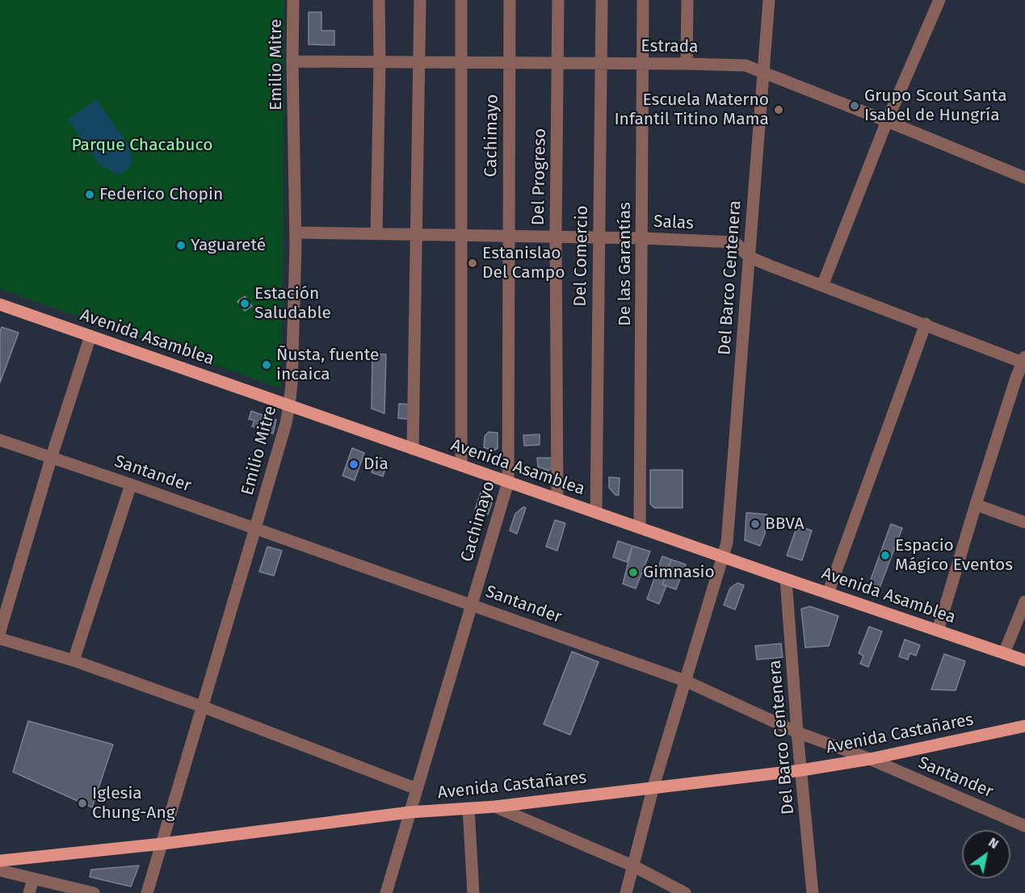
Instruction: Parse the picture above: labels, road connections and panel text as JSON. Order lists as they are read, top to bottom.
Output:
{
  "streets": {
    "main road": ["Avenida Asamblea", "Avenida Castañares"],
    "street": [
      "Estrada",
      "Emilio Mitre",
      "Cachimayo",
      "Del Progreso",
      "Salas",
      "Del Comercio",
      "De las Garantías",
      "Del Barco Centenera",
      "Santander"
    ]
  },
  "crossings": [
    ["Estrada", "Emilio Mitre"],
    ["Estrada", "Cachimayo"],
    ["Estrada", "Del Progreso"],
    ["Estrada", "Del Comercio"],
    ["Estrada", "De las Garantías"],
    ["Estrada", "Del Barco Centenera"],
    ["Emilio Mitre", "Salas"],
    ["Emilio Mitre", "Avenida Asamblea"],
    ["Emilio Mitre", "Santander"],
    ["Emilio Mitre", "Avenida Castañares"],
    ["Cachimayo", "Salas"],
    ["Cachimayo", "Avenida Asamblea"],
    ["Cachimayo", "Santander"],
    ["Cachimayo", "Avenida Castañares"],
    ["Del Progreso", "Salas"],
    ["Del Progreso", "Avenida Asamblea"],
    ["Salas", "Del Comercio"],
    ["Salas", "De las Garantías"],
    ["Salas", "Del Barco Centenera"],
    ["Del Comercio", "Avenida Asamblea"],
    ["De las Garantías", "Avenida Asamblea"],
    ["Del Barco Centenera", "Avenida Asamblea"],
    ["Del Barco Centenera", "Santander"],
    ["Del Barco Centenera", "Avenida Castañares"],
    ["Santander", "Avenida Castañares"]
  ],
  "parks": ["Parque Chacabuco"],
  "places": [
    "Grupo Scout Santa Isabel de Hungría",
    "Escuela Materno Infantil Titino Mama",
    "Federico Chopin",
    "Yaguareté",
    "Estanislao Del Campo",
    "Estación Saludable",
    "Ñusta, fuente incaica",
    "Dia",
    "BBVA",
    "Espacio Mágico Eventos",
    "Gimnasio",
    "Iglesia Chung-Ang"
  ],
  "north": "top right"
}
